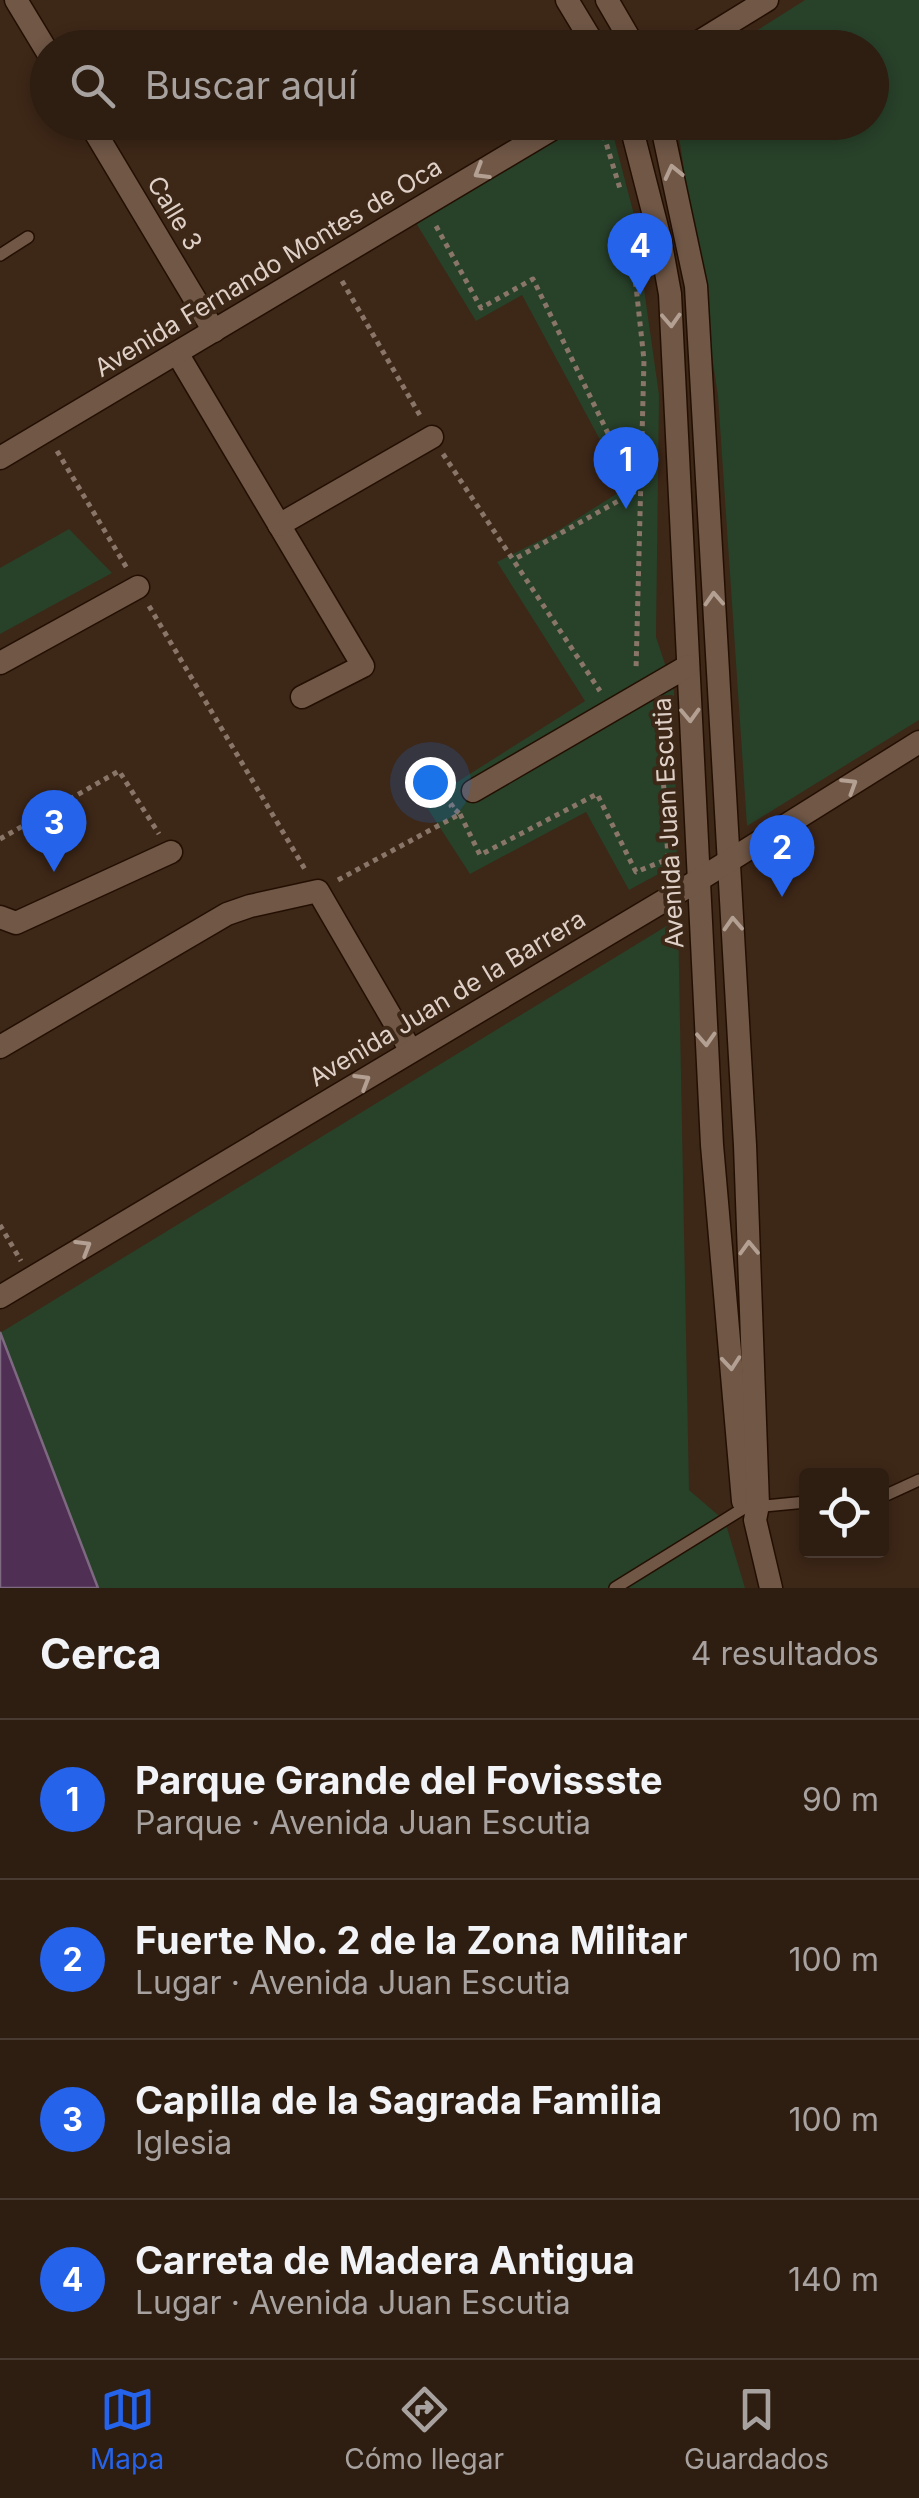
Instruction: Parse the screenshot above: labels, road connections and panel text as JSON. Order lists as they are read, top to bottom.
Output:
{
  "streets": {
    "street": [
      "Calle 3",
      "Avenida Fernando Montes de Oca",
      "Avenida Juan Escutia",
      "Avenida Juan de la Barrera"
    ]
  },
  "crossings": [
    ["Calle 3", "Avenida Fernando Montes de Oca"],
    ["Avenida Juan Escutia", "Avenida Juan de la Barrera"]
  ],
  "one_way": ["Avenida Fernando Montes de Oca", "Avenida Juan de la Barrera"],
  "page": {
    "search": "Buscar aquí",
    "pins": [
      "4",
      "1",
      "3",
      "2"
    ],
    "heading": ["Cerca", "4 resultados"],
    "list": [
      {
        "mark": "1",
        "name": "Parque Grande del Fovissste",
        "note": "Parque · Avenida Juan Escutia",
        "value": "90 m"
      },
      {
        "mark": "2",
        "name": "Fuerte No. 2 de la Zona Militar",
        "note": "Lugar · Avenida Juan Escutia",
        "value": "100 m"
      },
      {
        "mark": "3",
        "name": "Capilla de la Sagrada Familia",
        "note": "Iglesia",
        "value": "100 m"
      },
      {
        "mark": "4",
        "name": "Carreta de Madera Antigua",
        "note": "Lugar · Avenida Juan Escutia",
        "value": "140 m"
      }
    ],
    "nav": ["Mapa", "Cómo llegar", "Guardados"]
  }
}
